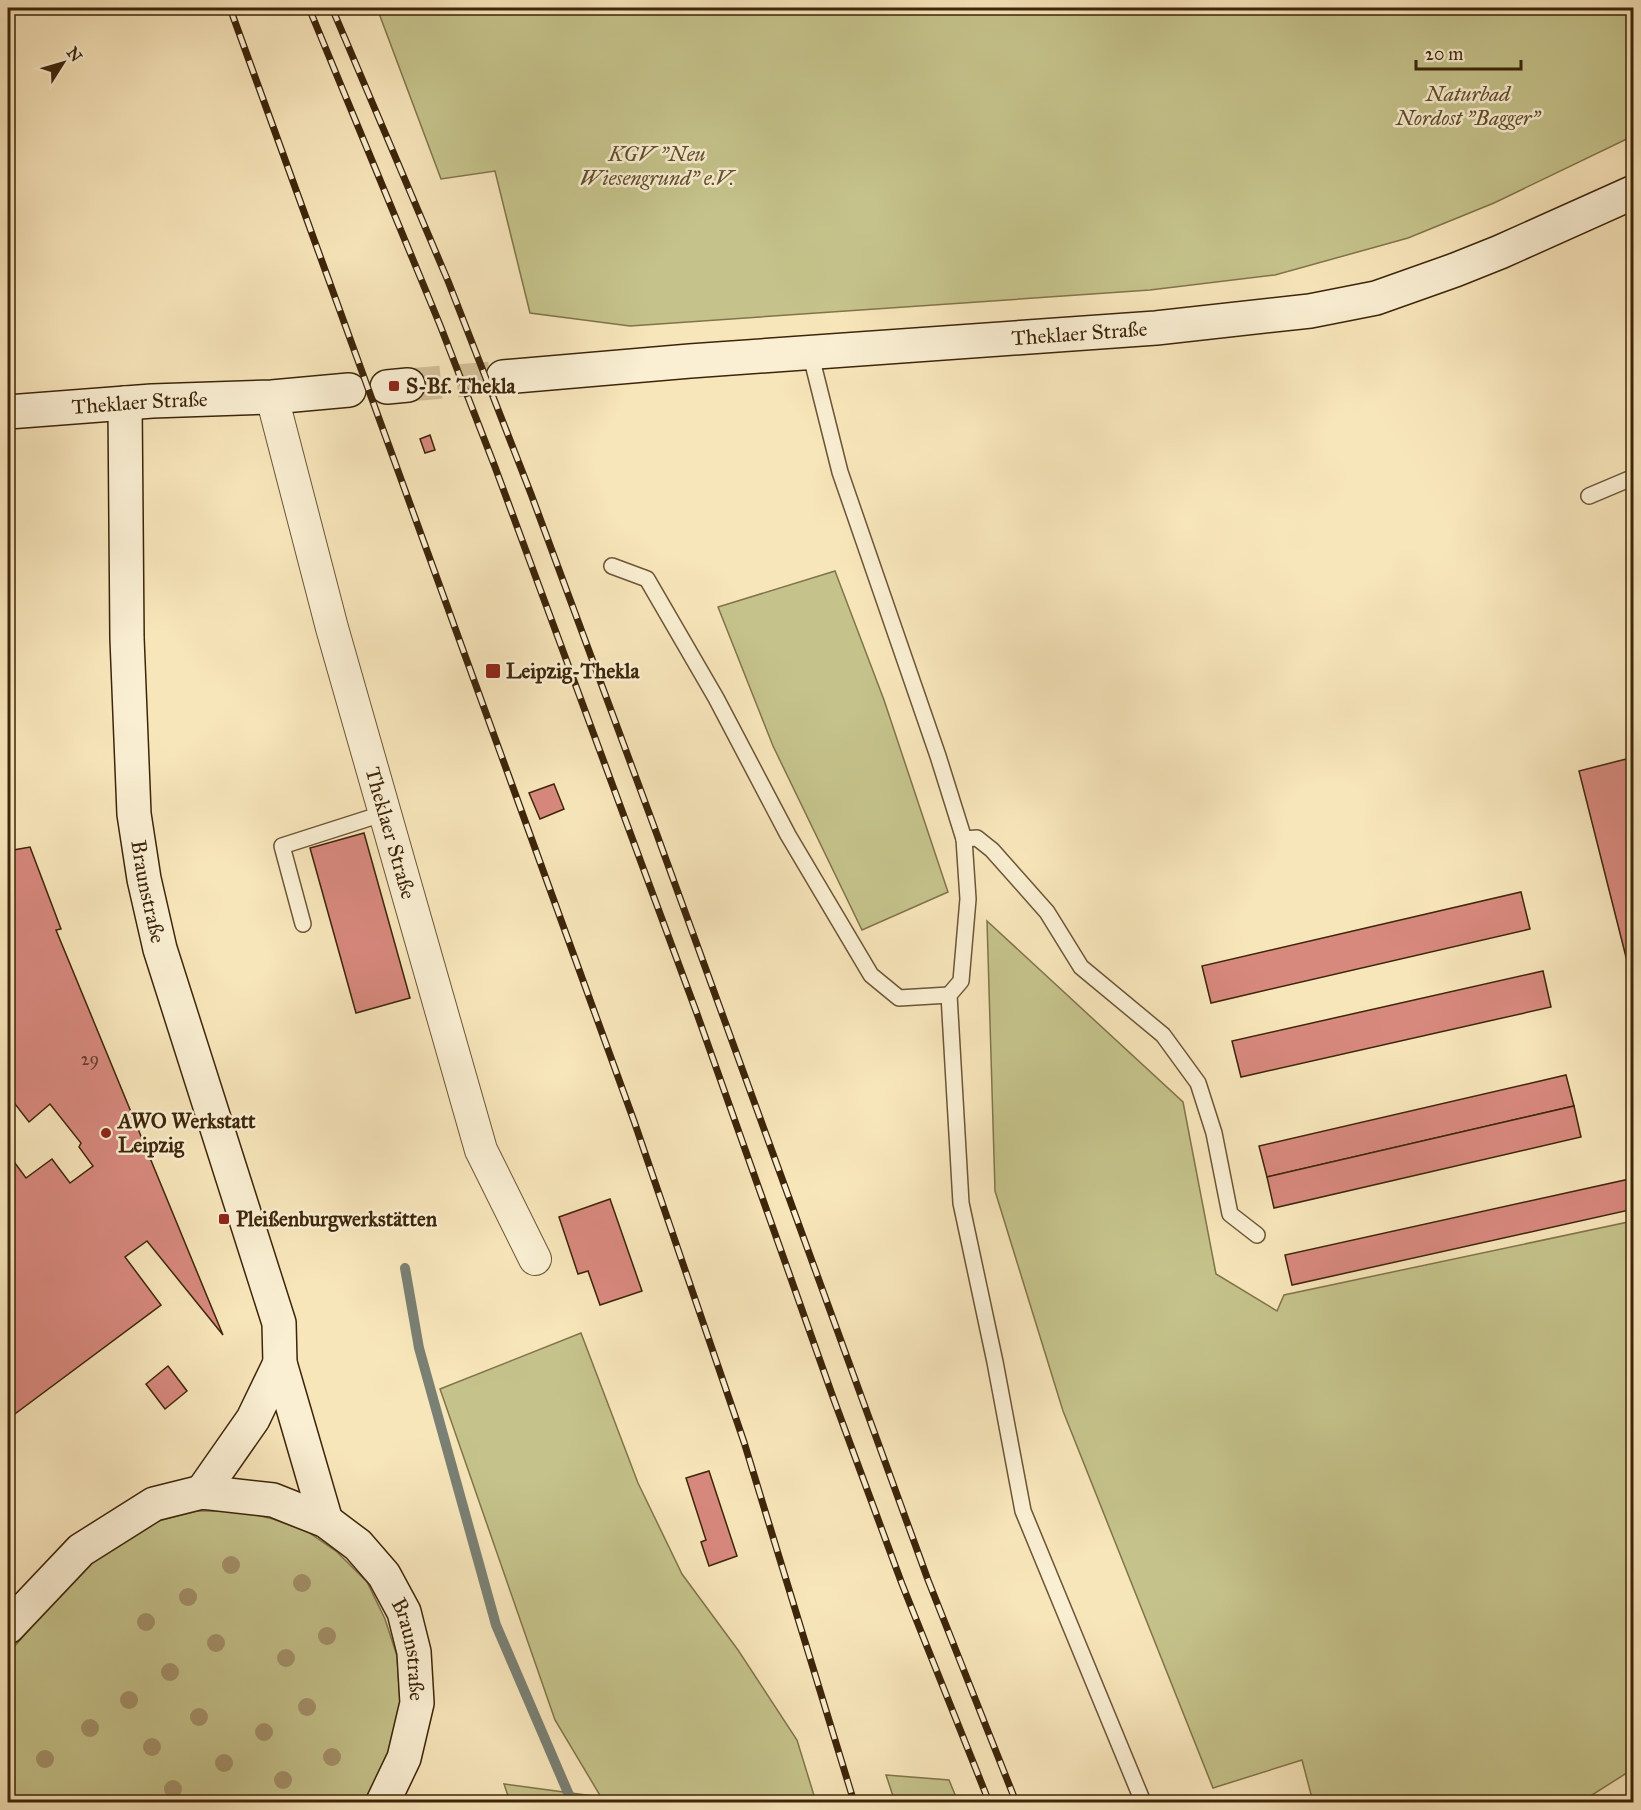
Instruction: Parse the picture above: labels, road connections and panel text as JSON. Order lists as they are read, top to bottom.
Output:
{
  "streets": {
    "main road": ["Theklaer Straße", "Braunstraße"]
  },
  "crossings": [
    ["Theklaer Straße", "Braunstraße"]
  ],
  "parks": ["Naturbad Nordost \"Bagger\"", "KGV \"Neu Wiesengrund\" e.V."],
  "places": {
    "transit": ["S-Bf. Thekla", "Leipzig-Thekla", "Pleißenburgwerkstätten"],
    "other": ["AWO Werkstatt Leipzig"]
  },
  "house_numbers": ["29"],
  "scale_bar": "20 m",
  "north": "top right"
}
